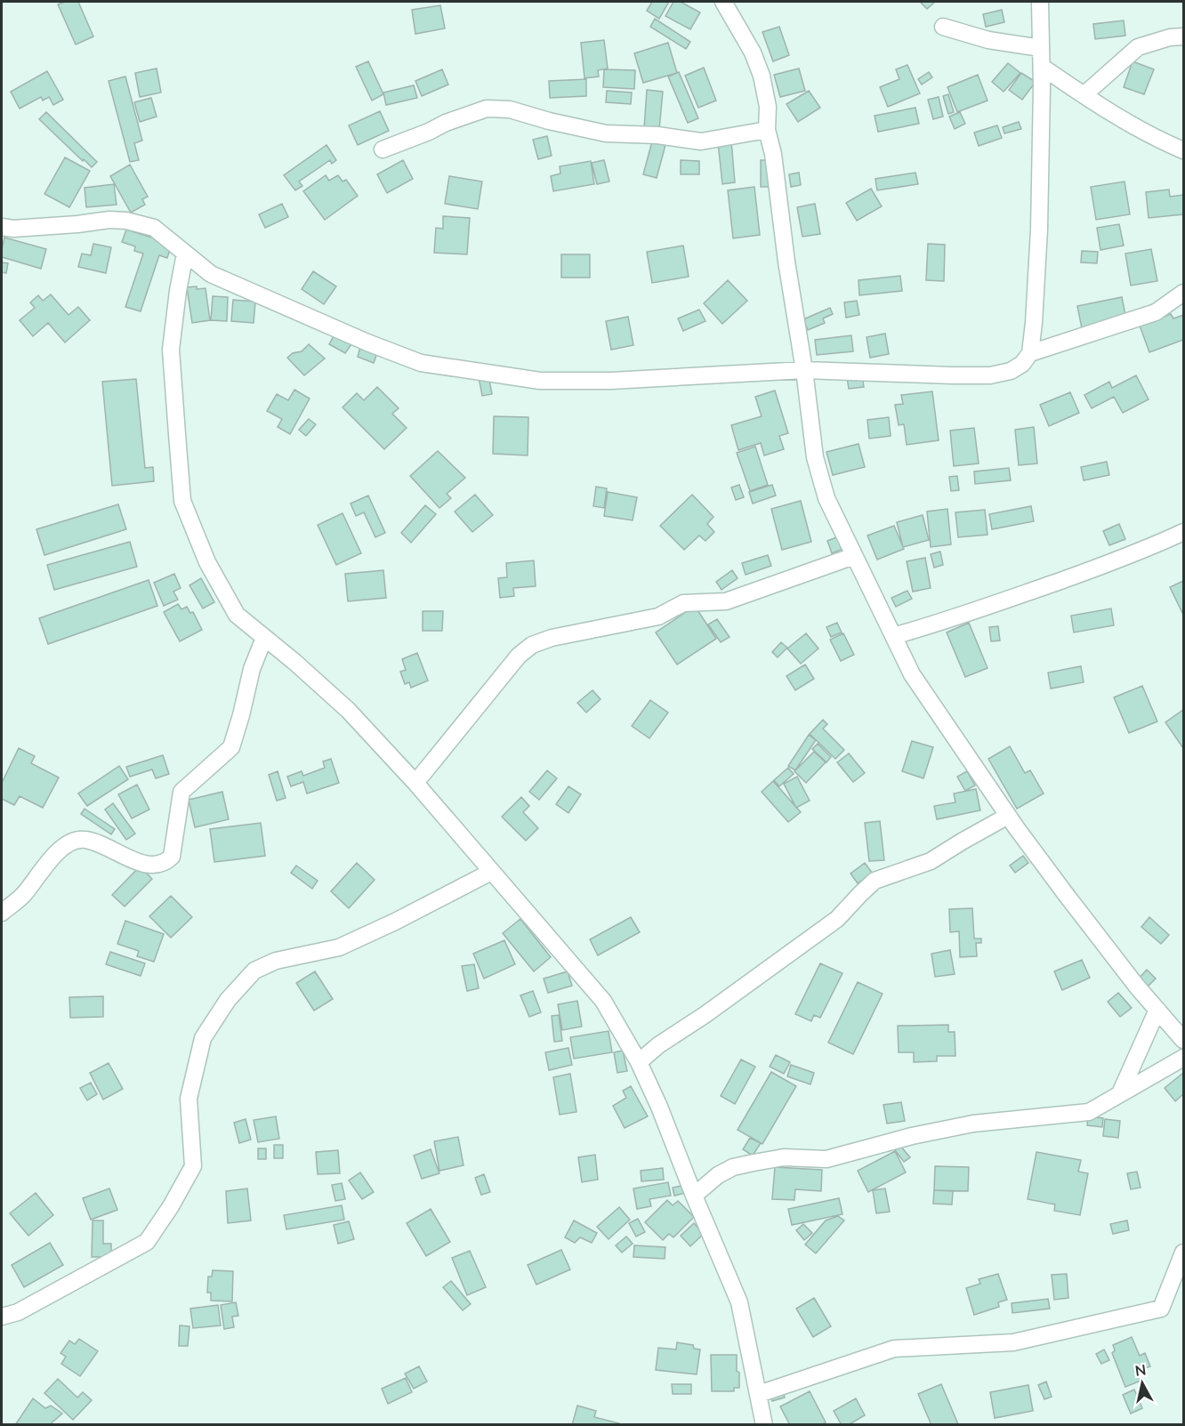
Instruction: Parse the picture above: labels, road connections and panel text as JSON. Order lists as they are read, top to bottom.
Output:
{
  "north": "top"
}
